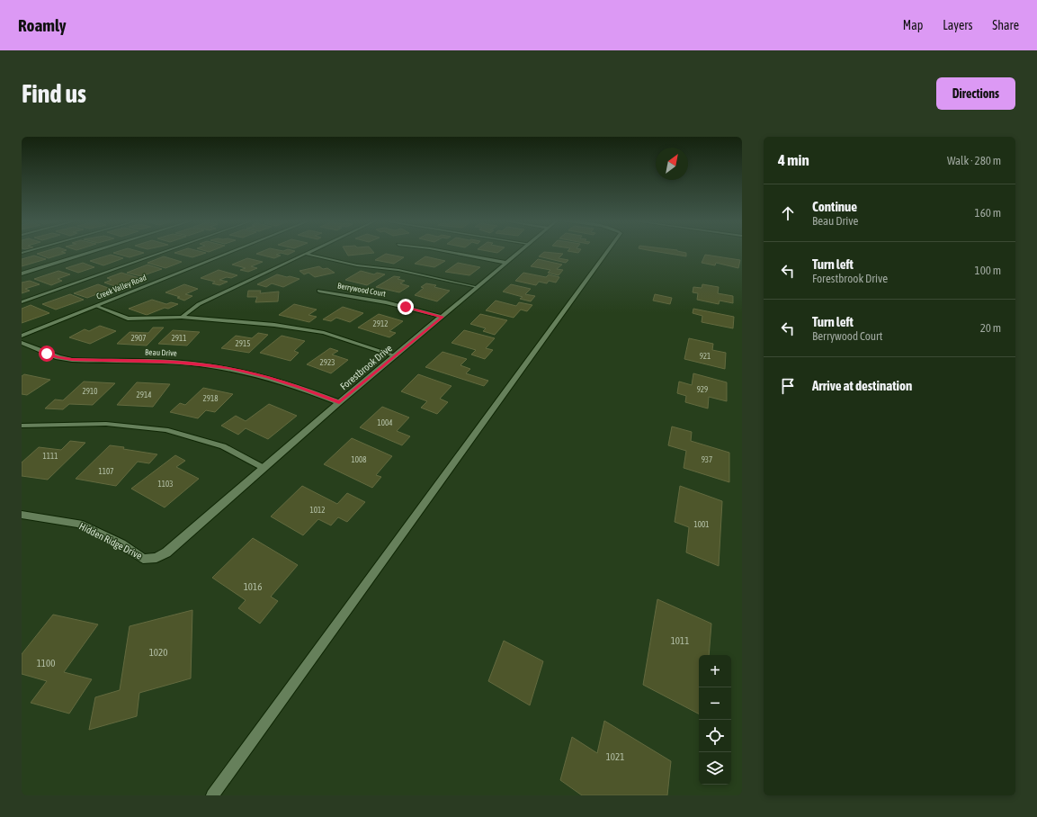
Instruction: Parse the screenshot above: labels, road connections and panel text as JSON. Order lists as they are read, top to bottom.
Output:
{
  "streets": {
    "street": [
      "Creek Valley Road",
      "Berrywood Court",
      "Beau Drive",
      "Forestbrook Drive",
      "Hidden Ridge Drive"
    ]
  },
  "crossings": [
    ["Berrywood Court", "Forestbrook Drive"],
    ["Beau Drive", "Forestbrook Drive"],
    ["Forestbrook Drive", "Hidden Ridge Drive"]
  ],
  "house_numbers": [
    "2912",
    "2907",
    "2911",
    "2915",
    "921",
    "2923",
    "929",
    "2910",
    "2914",
    "2918",
    "1004",
    "1111",
    "1008",
    "937",
    "1107",
    "1103",
    "1012",
    "1001",
    "1016",
    "1011",
    "1020",
    "1100",
    "1021"
  ],
  "north": "top right",
  "page": {
    "header": "Roamly",
    "nav": ["Map", "Layers", "Share"],
    "buttons": "Directions",
    "title": "Find us",
    "heading": ["4 min", "Walk · 280 m"],
    "list": [
      ["Continue", "Beau Drive", "160 m"],
      ["Turn left", "Forestbrook Drive", "100 m"],
      ["Turn left", "Berrywood Court", "20 m"],
      "Arrive at destination"
    ],
    "map_buttons": ["+", "−"]
  }
}
